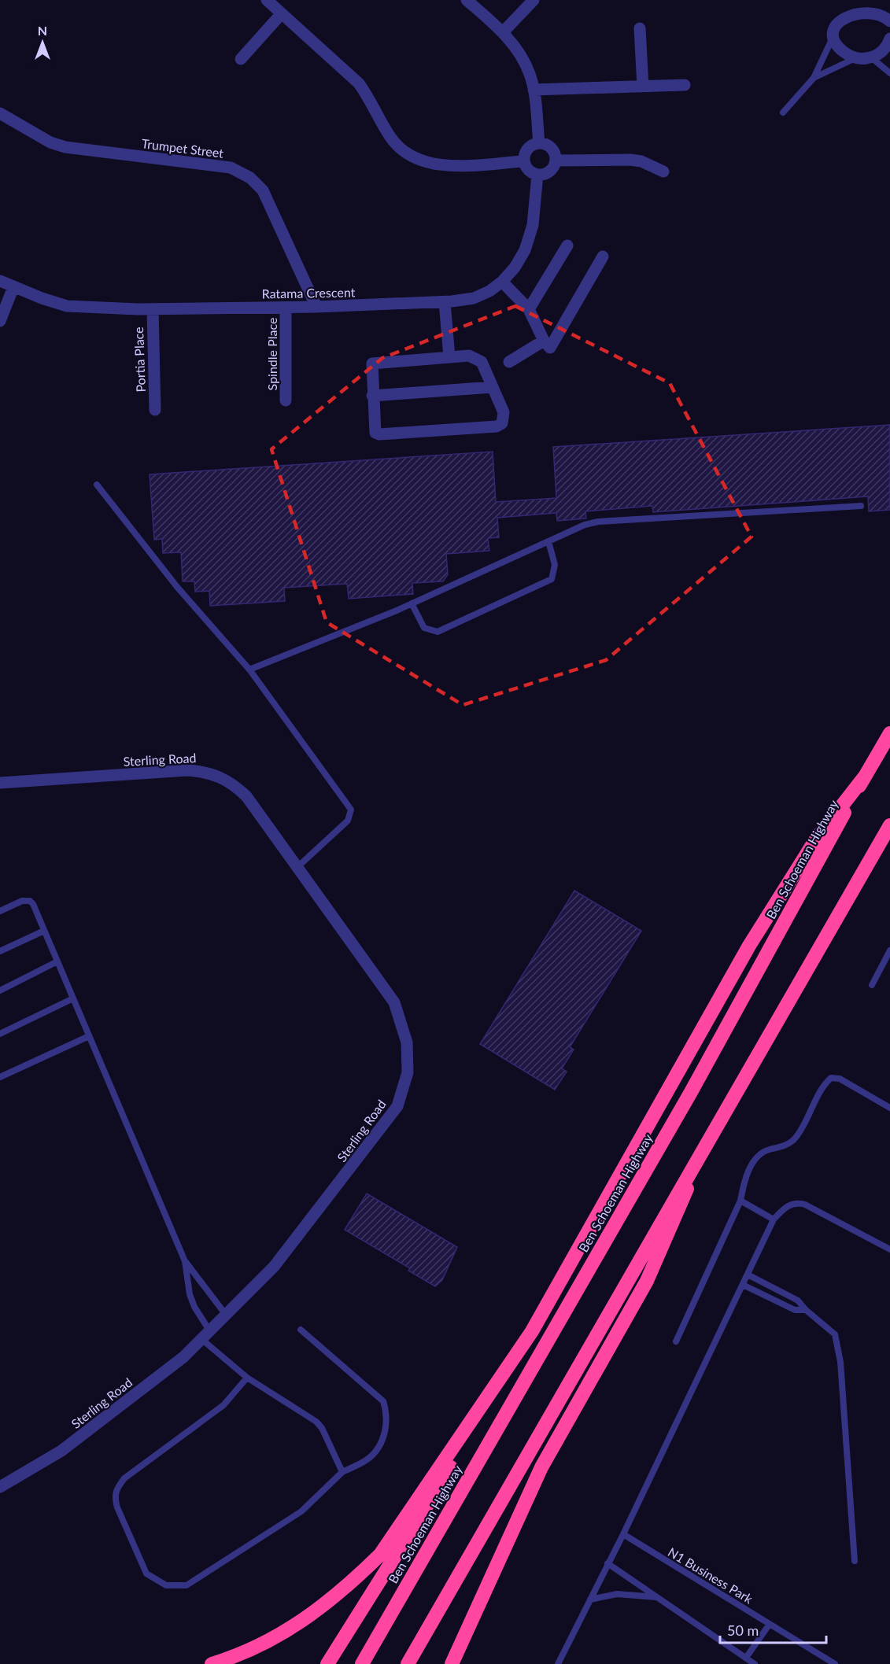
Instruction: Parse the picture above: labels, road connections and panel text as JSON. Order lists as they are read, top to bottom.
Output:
{
  "streets": {
    "highway": ["Ben Schoeman Highway"],
    "street": [
      "Trumpet Street",
      "Ratama Crescent",
      "Spindle Place",
      "Portia Place",
      "Sterling Road"
    ],
    "lane": ["N1 Business Park"]
  },
  "crossings": [
    ["Trumpet Street", "Ratama Crescent"],
    ["Ratama Crescent", "Spindle Place"],
    ["Ratama Crescent", "Portia Place"]
  ],
  "scale_bar": "50 m",
  "north": "top"
}
